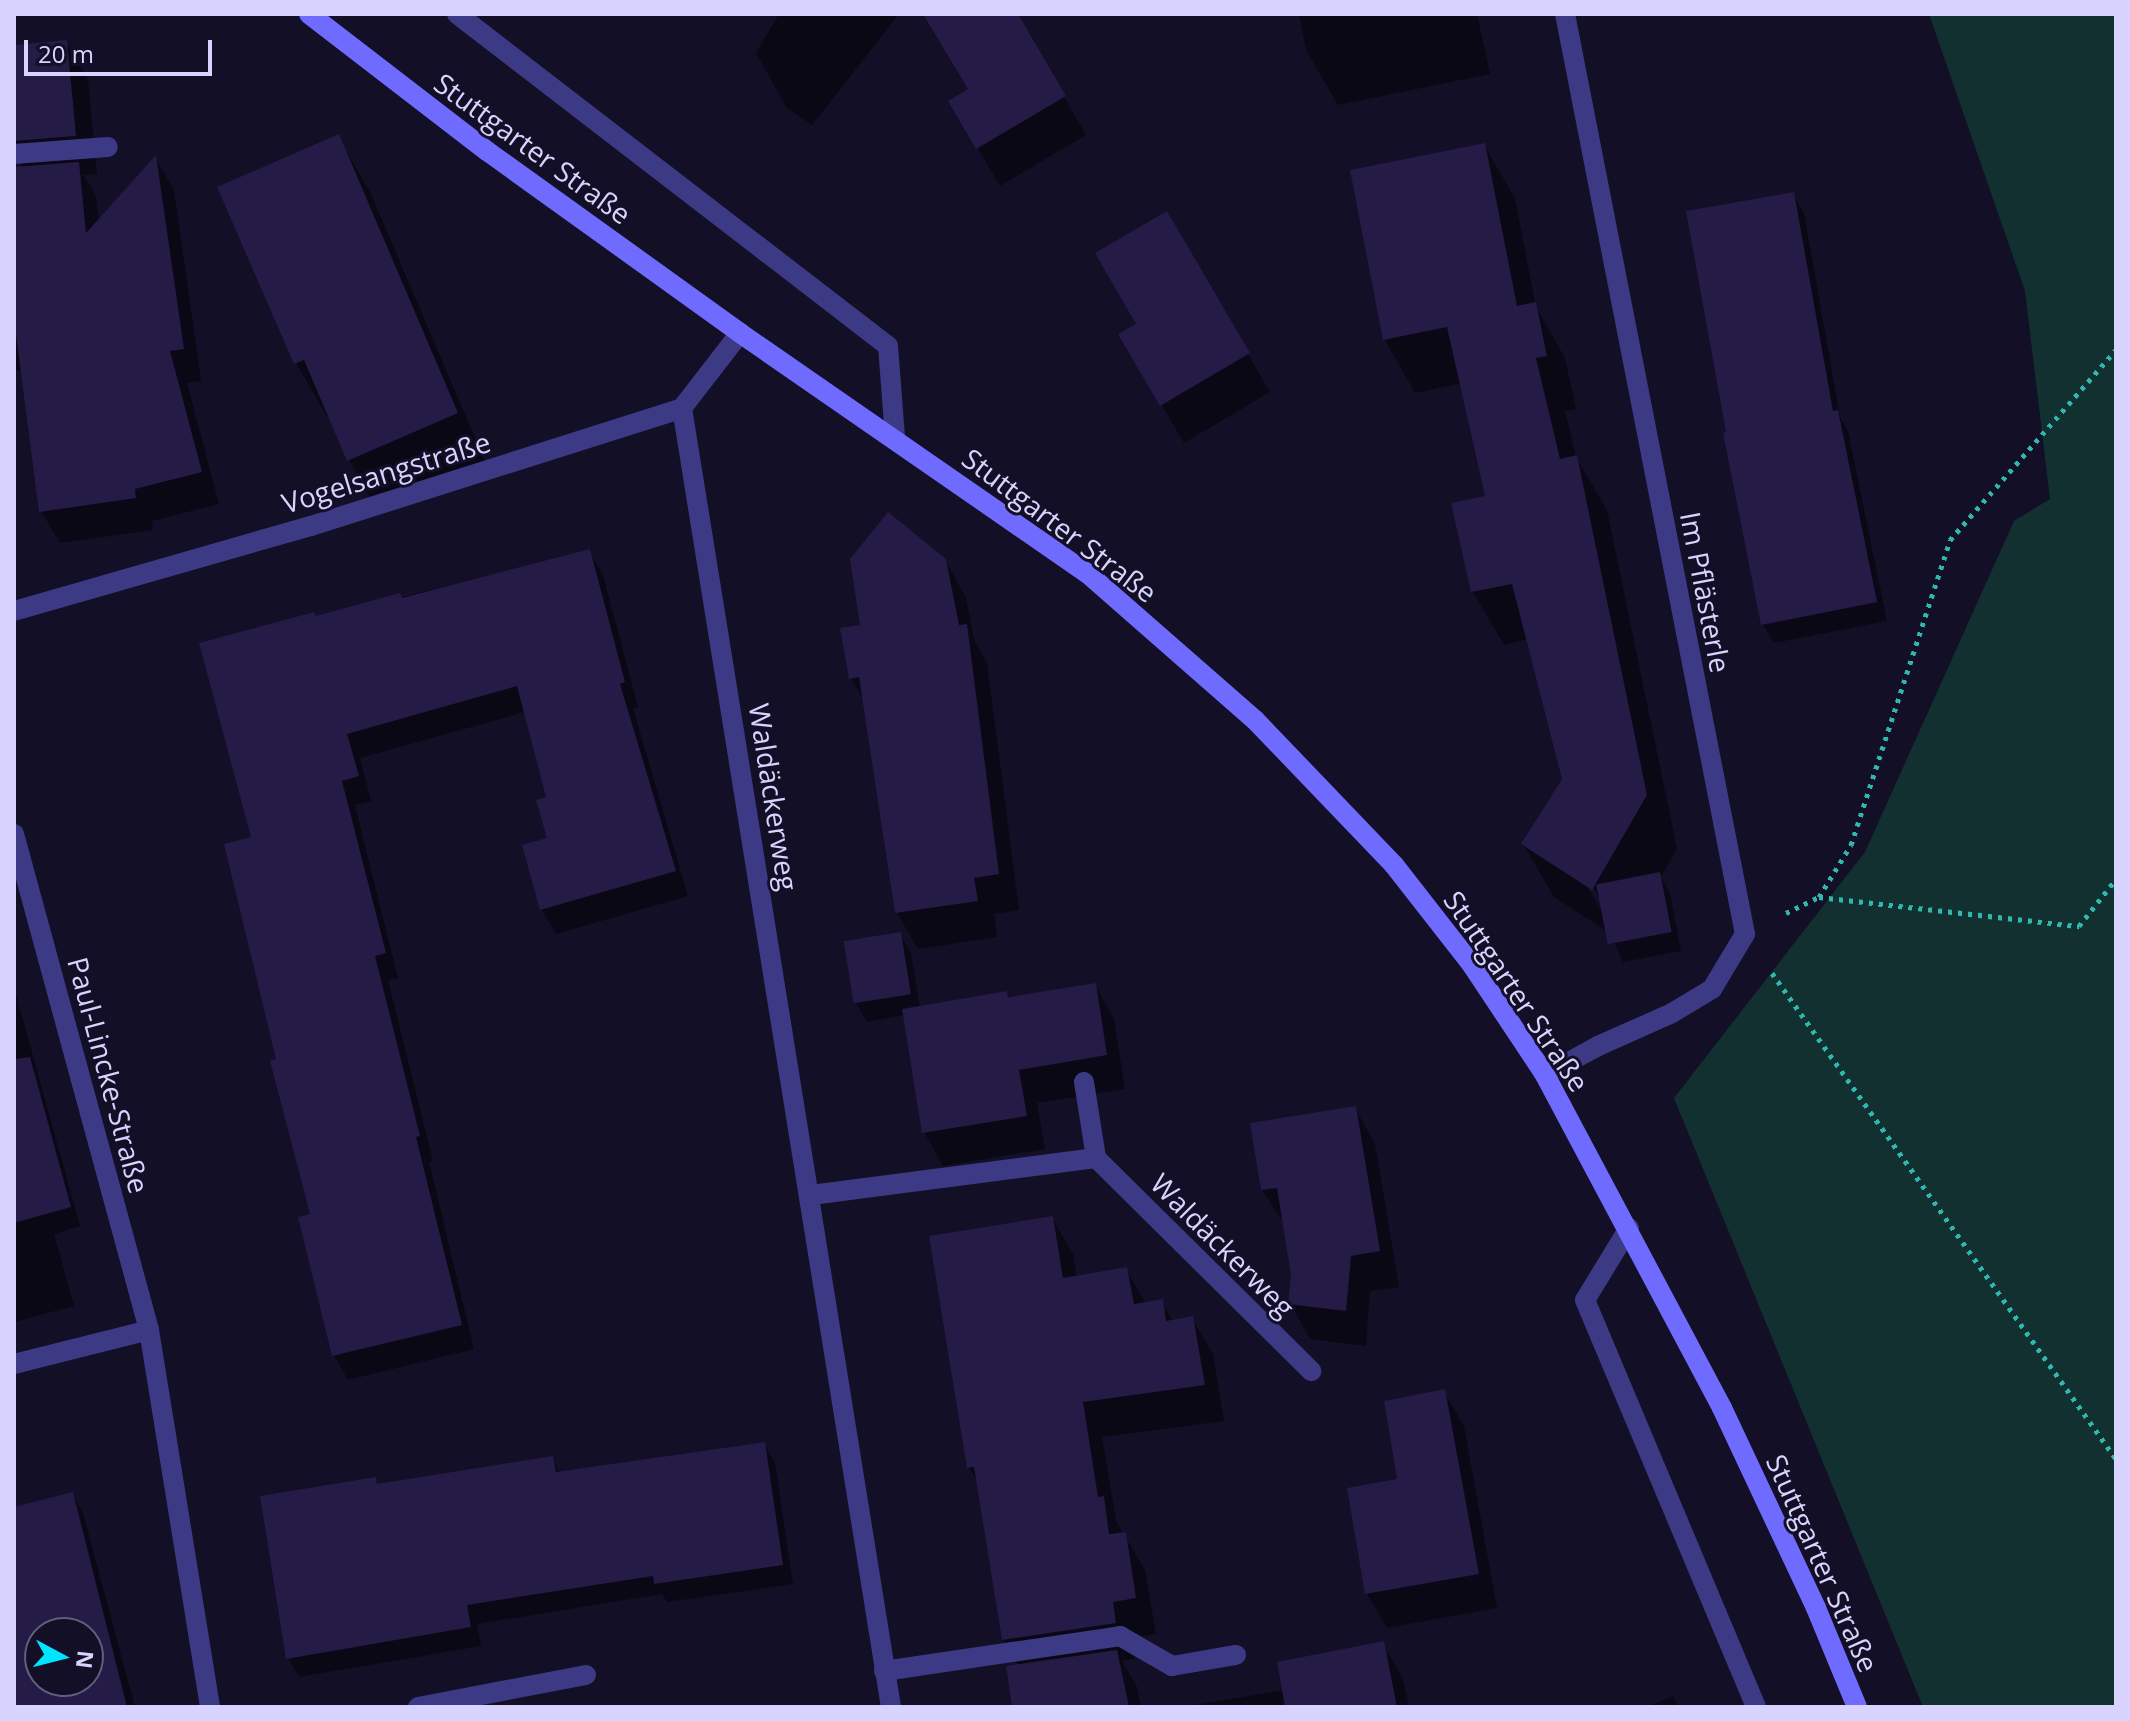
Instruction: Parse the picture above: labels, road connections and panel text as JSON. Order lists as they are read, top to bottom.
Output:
{
  "streets": {
    "main road": ["Stuttgarter Straße"],
    "street": [
      "Vogelsangstraße",
      "Im Pflästerle",
      "Waldäckerweg",
      "Paul-Lincke-Straße"
    ]
  },
  "crossings": [
    ["Vogelsangstraße", "Waldäckerweg"]
  ],
  "scale_bar": "20 m",
  "north": "right"
}
